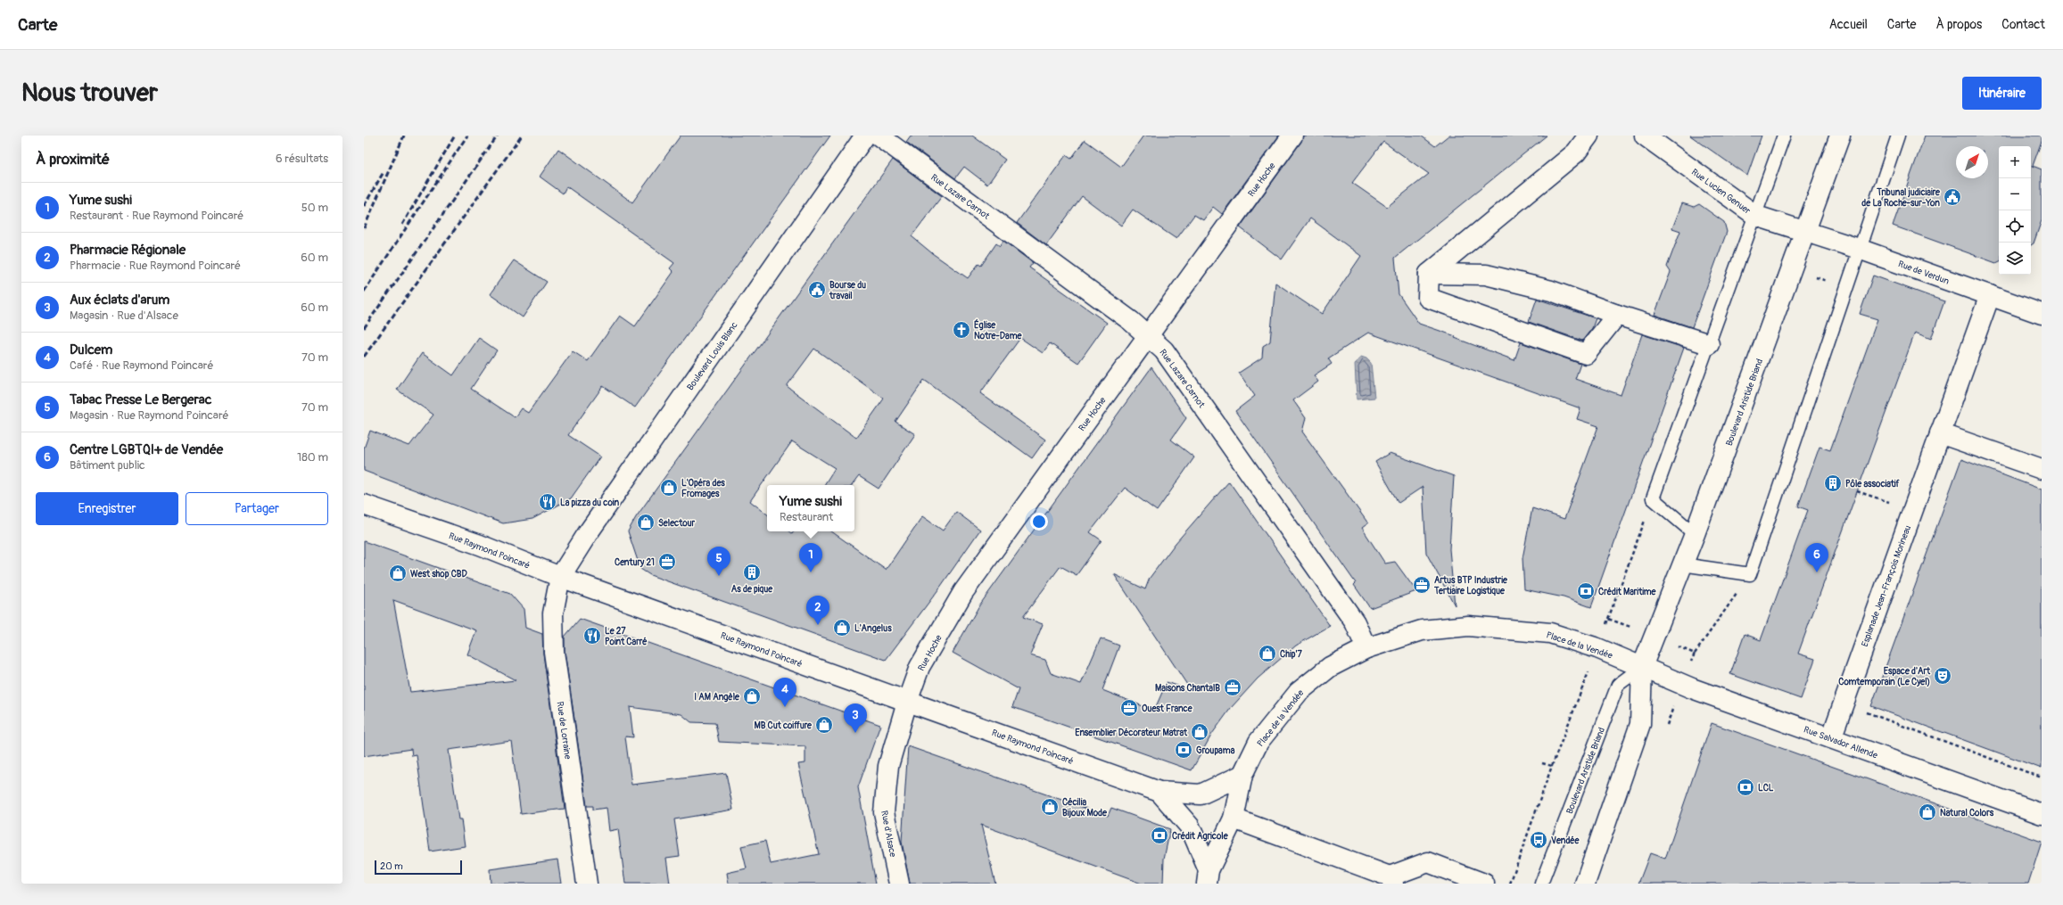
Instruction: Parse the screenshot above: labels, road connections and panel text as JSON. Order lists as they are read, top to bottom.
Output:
{
  "streets": {
    "street": [
      "Rue Hoche",
      "Rue Lucien Genuer",
      "Rue Lazare Carnot",
      "Rue de Verdun",
      "Boulevard Louis Blanc",
      "Boulevard Aristide Briand",
      "Rue Raymond Poincaré",
      "Esplanade Jean-François Morineau",
      "Place de la Vendée",
      "Rue de Lorraine",
      "Rue Salvador Allende",
      "Rue d'Alsace"
    ]
  },
  "crossings": [
    ["Rue Hoche", "Rue Lazare Carnot"],
    ["Rue Hoche", "Rue Raymond Poincaré"],
    ["Rue Hoche", "Rue d'Alsace"],
    ["Rue Lucien Genuer", "Rue de Verdun"],
    ["Rue Lucien Genuer", "Boulevard Aristide Briand"],
    ["Rue Lazare Carnot", "Place de la Vendée"],
    ["Rue de Verdun", "Boulevard Aristide Briand"],
    ["Rue de Verdun", "Esplanade Jean-François Morineau"],
    ["Boulevard Louis Blanc", "Rue Raymond Poincaré"],
    ["Boulevard Louis Blanc", "Rue de Lorraine"],
    ["Boulevard Aristide Briand", "Place de la Vendée"],
    ["Boulevard Aristide Briand", "Rue Salvador Allende"],
    ["Rue Raymond Poincaré", "Place de la Vendée"],
    ["Rue Raymond Poincaré", "Rue de Lorraine"],
    ["Rue Raymond Poincaré", "Rue d'Alsace"],
    ["Esplanade Jean-François Morineau", "Rue Salvador Allende"],
    ["Place de la Vendée", "Rue Salvador Allende"]
  ],
  "places": {
    "public building": ["Tribunal judiciaire de La Roche-sur-Yon", "Bourse du travail"],
    "church": ["Église Notre-Dame"],
    "building": ["Pôle associatif", "As de pique"],
    "shop": [
      "L'Opéra des Fromages",
      "Selectour",
      "West shop CBD",
      "L'Angelus",
      "Chip'7",
      "I AM Angèle",
      "MB Cut coiffure",
      "Ensemblier Décorateur Matrat",
      "Cécilia Bijoux Mode",
      "Natural Colors"
    ],
    "restaurant": ["La pizza du coin", "Le 27 Point Carré"],
    "office": [
      "Century 21",
      "Artus BTP Industrie Tertiaire Logistique",
      "Maisons ChantalB",
      "Ouest France"
    ],
    "bank": [
      "Crédit Maritime",
      "Groupama",
      "LCL",
      "Crédit Agricole"
    ],
    "theatre": ["Espace d'Art Comtemporain (Le Cyel)"],
    "bus stop": ["Vendée"]
  },
  "scale_bar": "20 m",
  "north": "top right",
  "page": {
    "header": "Carte",
    "nav": [
      "Accueil",
      "Carte",
      "À propos",
      "Contact"
    ],
    "buttons": [
      "Itinéraire",
      ["Enregistrer", "Partager"]
    ],
    "title": "Nous trouver",
    "heading": ["À proximité", "6 résultats"],
    "map_buttons": ["+", "−"],
    "list": [
      {
        "mark": "1",
        "name": "Yume sushi",
        "note": "Restaurant · Rue Raymond Poincaré",
        "value": "50 m"
      },
      {
        "mark": "2",
        "name": "Pharmacie Régionale",
        "note": "Pharmacie · Rue Raymond Poincaré",
        "value": "60 m"
      },
      {
        "mark": "3",
        "name": "Aux éclats d'arum",
        "note": "Magasin · Rue d'Alsace",
        "value": "60 m"
      },
      {
        "mark": "4",
        "name": "Dulcem",
        "note": "Café · Rue Raymond Poincaré",
        "value": "70 m"
      },
      {
        "mark": "5",
        "name": "Tabac Presse Le Bergerac",
        "note": "Magasin · Rue Raymond Poincaré",
        "value": "70 m"
      },
      {
        "mark": "6",
        "name": "Centre LGBTQI+ de Vendée",
        "note": "Bâtiment public",
        "value": "180 m"
      }
    ],
    "popup": ["Yume sushi", "Restaurant"],
    "pins": [
      "1",
      "6",
      "5",
      "2",
      "4",
      "3"
    ],
    "scale": "20 m"
  }
}
